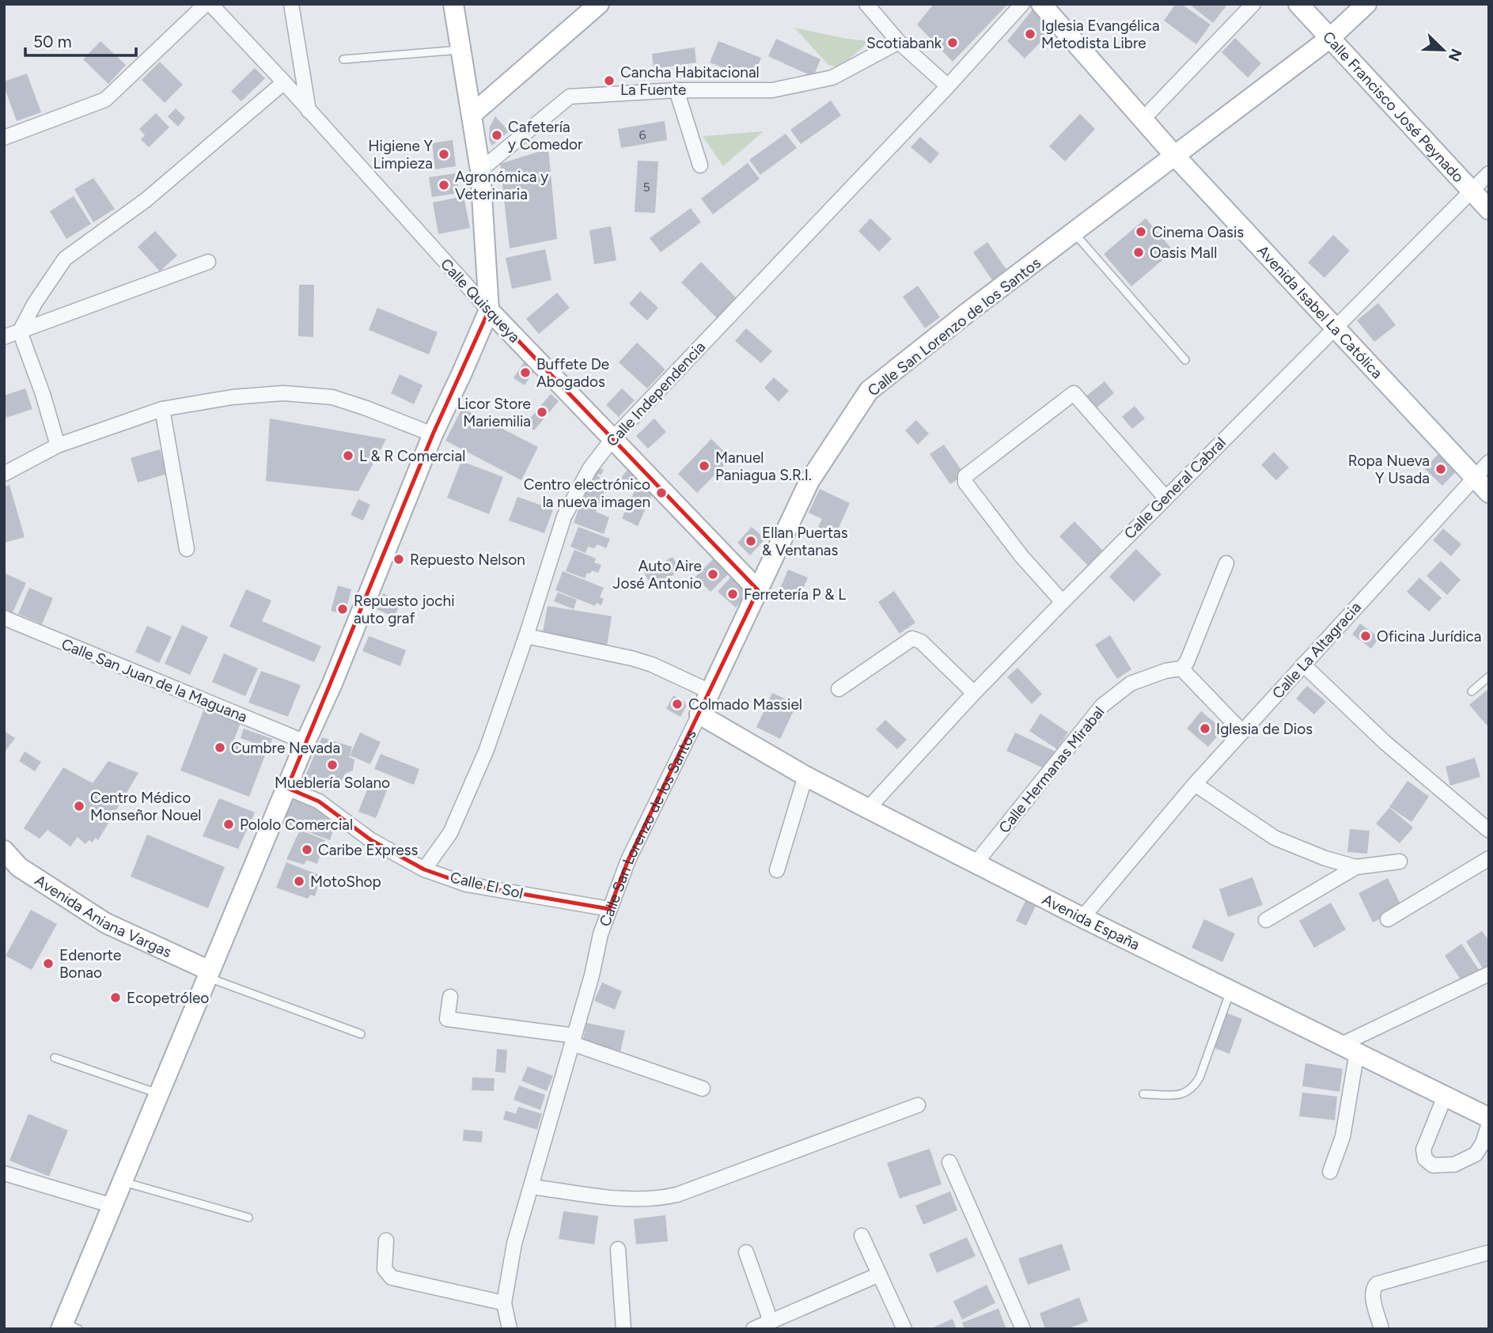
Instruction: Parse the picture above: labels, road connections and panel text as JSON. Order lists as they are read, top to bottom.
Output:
{
  "streets": {
    "street": [
      "Calle Francisco José Peynado",
      "Calle Quisqueya",
      "Avenida Isabel La Católica",
      "Calle San Lorenzo de los Santos",
      "Calle Independencia",
      "Calle General Cabral",
      "Calle La Altagracia",
      "Calle San Juan de la Maguana",
      "Calle Hermanas Mirabal",
      "Calle El Sol",
      "Avenida Aniana Vargas",
      "Avenida España"
    ]
  },
  "crossings": [
    ["Calle Francisco José Peynado", "Calle San Lorenzo de los Santos"],
    ["Calle Francisco José Peynado", "Calle General Cabral"],
    ["Calle Quisqueya", "Calle San Lorenzo de los Santos"],
    ["Calle Quisqueya", "Calle Independencia"],
    ["Avenida Isabel La Católica", "Calle San Lorenzo de los Santos"],
    ["Avenida Isabel La Católica", "Calle General Cabral"],
    ["Avenida Isabel La Católica", "Calle La Altagracia"],
    ["Calle San Lorenzo de los Santos", "Calle El Sol"],
    ["Calle San Lorenzo de los Santos", "Avenida España"],
    ["Calle Independencia", "Calle El Sol"],
    ["Calle General Cabral", "Avenida España"],
    ["Calle La Altagracia", "Avenida España"],
    ["Calle Hermanas Mirabal", "Avenida España"]
  ],
  "places": [
    "Iglesia Evangélica Metodista Libre",
    "Scotiabank",
    "Cancha Habitacional La Fuente",
    "Cafetería y Comedor",
    "Higiene Y Limpieza",
    "Agronómica y Veterinaria",
    "Cinema Oasis",
    "Oasis Mall",
    "Buffete De Abogados",
    "Licor Store Mariemilia",
    "L & R Comercial",
    "Manuel Paniagua S.R.I.",
    "Ropa Nueva Y Usada",
    "Centro electrónico la nueva imagen",
    "Ellan Puertas & Ventanas",
    "Repuesto Nelson",
    "Auto Aire José Antonio",
    "Ferretería P & L",
    "Repuesto jochi auto graf",
    "Oficina Jurídica",
    "Colmado Massiel",
    "Iglesia de Dios",
    "Cumbre Nevada",
    "Mueblería Solano",
    "Centro Médico Monseñor Nouel",
    "Pololo Comercial",
    "Caribe Express",
    "MotoShop",
    "Edenorte Bonao",
    "Ecopetróleo"
  ],
  "house_numbers": ["6", "5"],
  "scale_bar": "50 m",
  "north": "bottom right"
}
